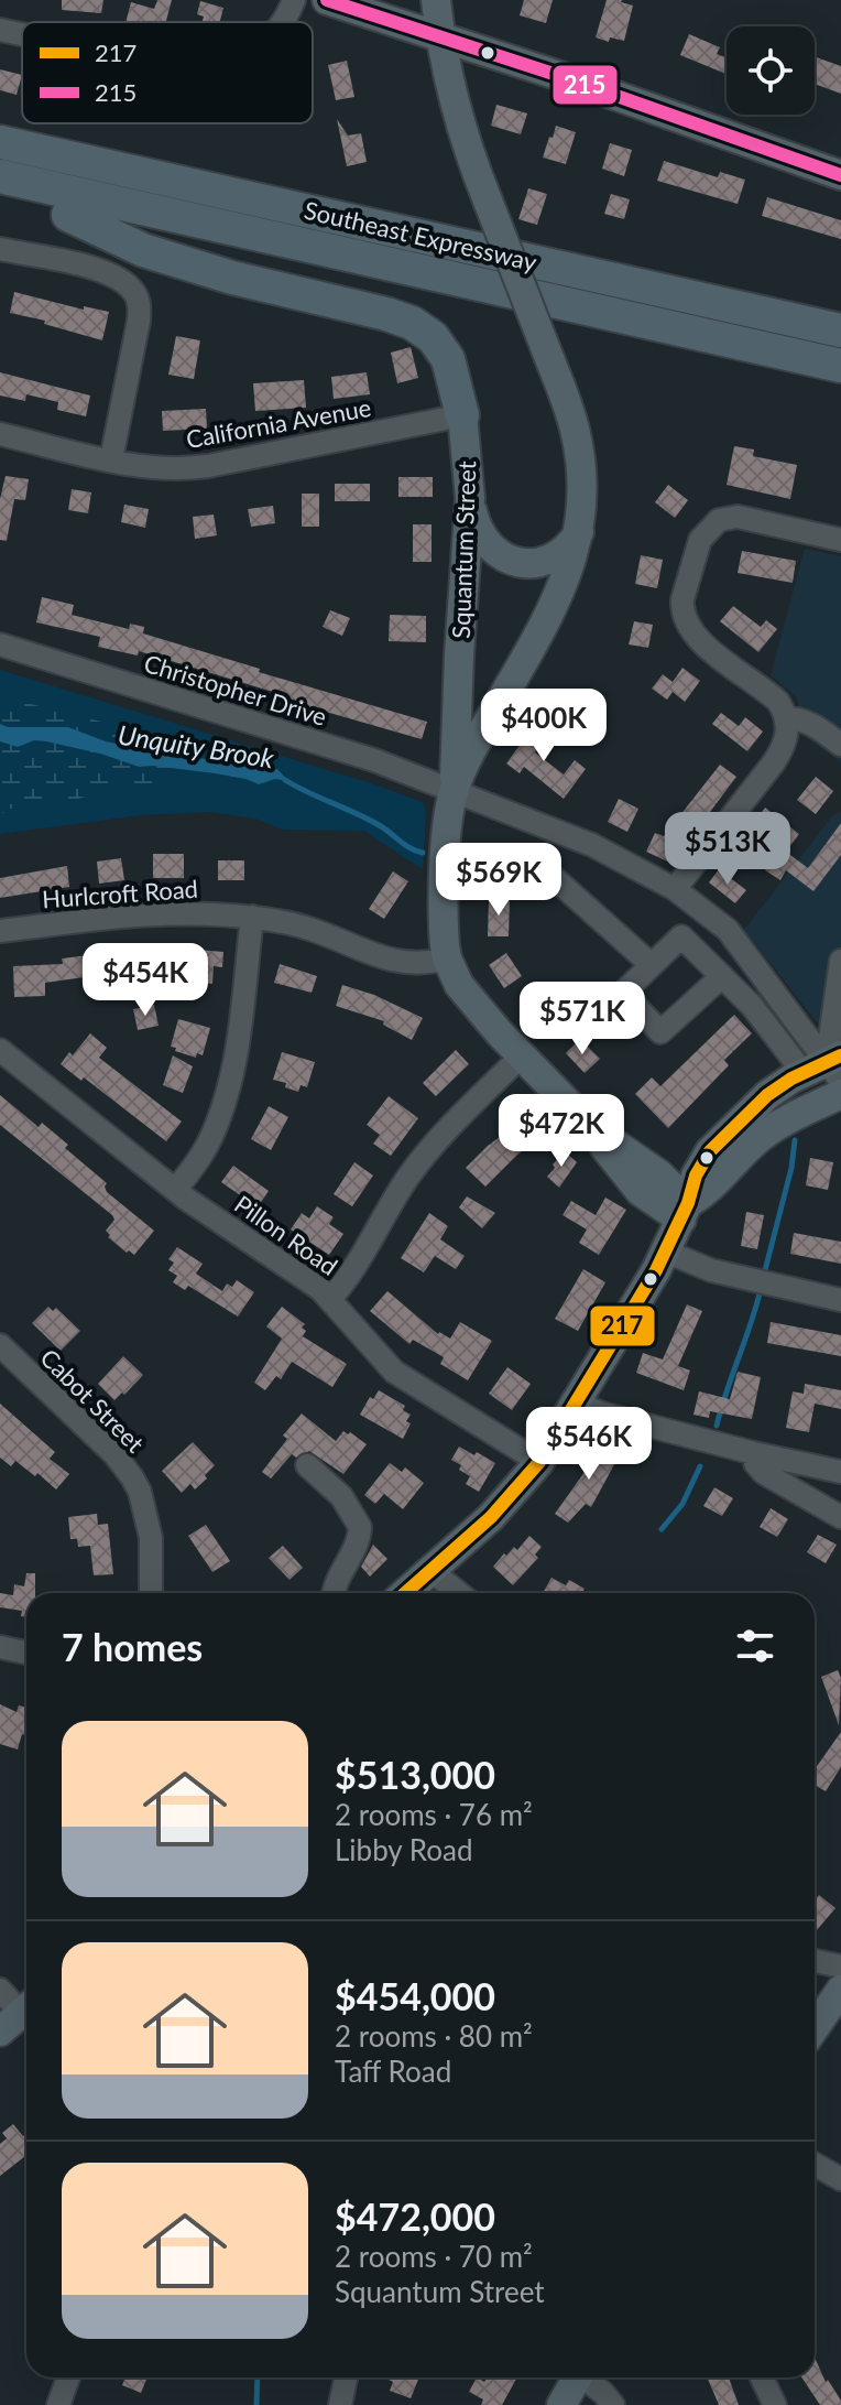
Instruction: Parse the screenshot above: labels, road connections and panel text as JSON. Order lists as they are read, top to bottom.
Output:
{
  "streets": {
    "highway": ["Southeast Expressway"],
    "main road": ["Squantum Street"],
    "street": [
      "California Avenue",
      "Christopher Drive",
      "Hurlcroft Road",
      "Pillon Road",
      "Cabot Street"
    ]
  },
  "crossings": [
    ["California Avenue", "Squantum Street"],
    ["Squantum Street", "Christopher Drive"],
    ["Squantum Street", "Hurlcroft Road"]
  ],
  "water": ["Unquity Brook"],
  "lines": ["transit line 215", "transit line 217"],
  "legend": ["217", "215"],
  "page": {
    "price": [
      "$400K",
      "$513K",
      "$569K",
      "$454K",
      "$571K",
      "$472K",
      "$546K"
    ],
    "heading": "7 homes",
    "list": [
      {
        "name": "$513,000",
        "note": "2 rooms · 76 m² · Libby Road"
      },
      {
        "name": "$454,000",
        "note": "2 rooms · 80 m² · Taff Road"
      },
      {
        "name": "$472,000",
        "note": "2 rooms · 70 m² · Squantum Street"
      }
    ]
  }
}
